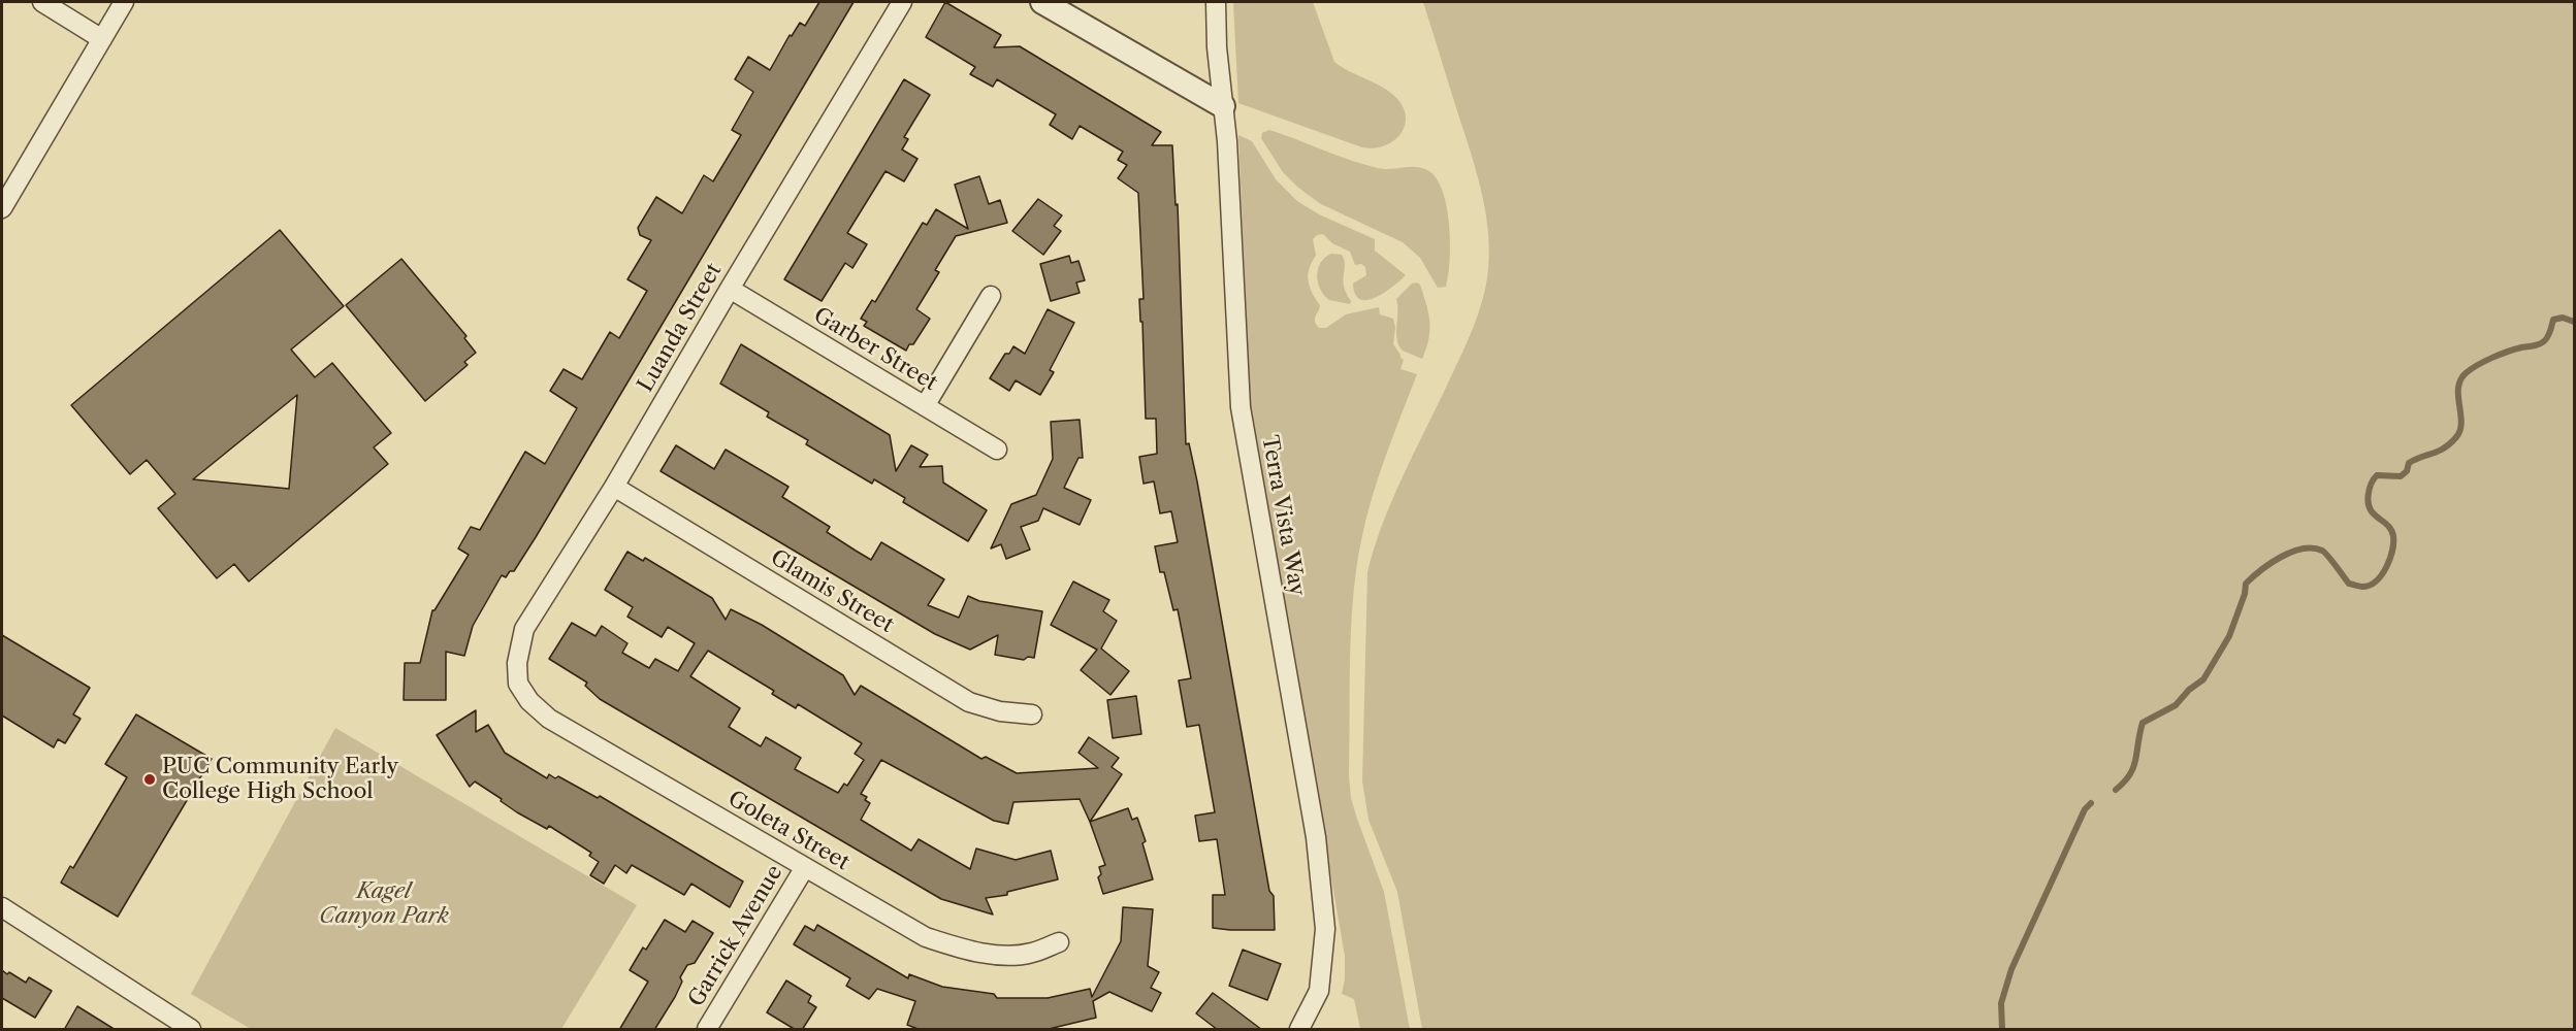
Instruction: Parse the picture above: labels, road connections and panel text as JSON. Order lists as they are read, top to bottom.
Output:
{
  "streets": {
    "street": [
      "Luanda Street",
      "Garber Street",
      "Terra Vista Way",
      "Glamis Street",
      "Goleta Street",
      "Garrick Avenue"
    ]
  },
  "crossings": [
    ["Luanda Street", "Garber Street"],
    ["Luanda Street", "Glamis Street"],
    ["Luanda Street", "Goleta Street"],
    ["Goleta Street", "Garrick Avenue"]
  ],
  "parks": ["Kagel Canyon Park"],
  "places": ["PUC Community Early College High School"]
}
